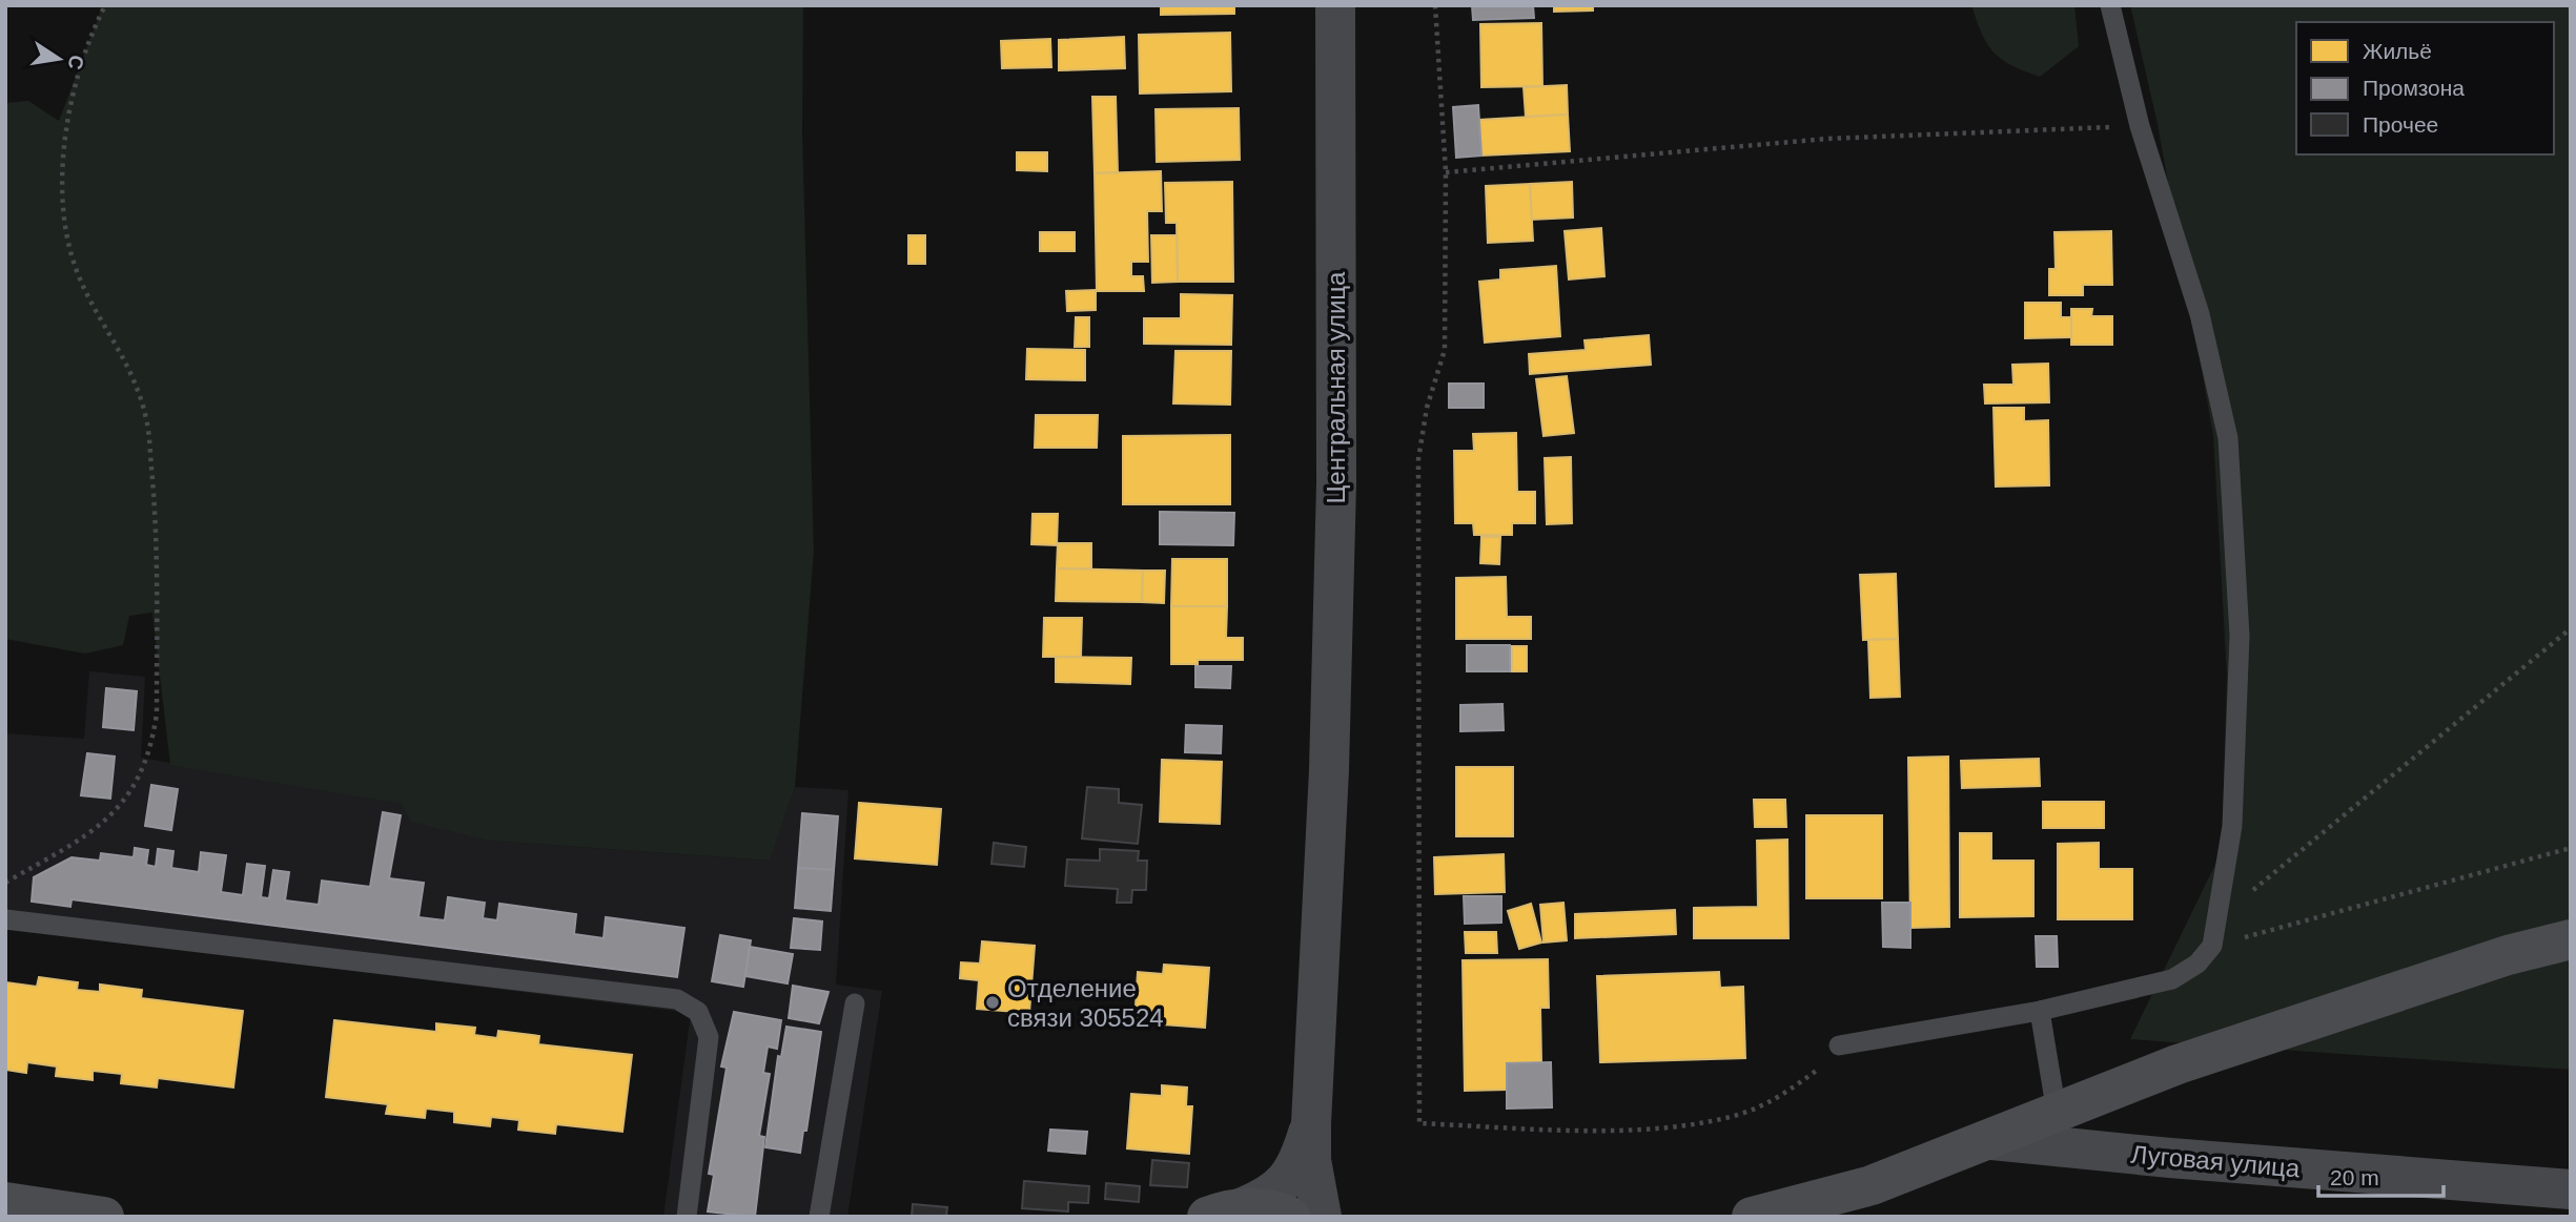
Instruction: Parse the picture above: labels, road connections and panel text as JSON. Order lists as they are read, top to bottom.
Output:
{
  "streets": {
    "street": ["Центральная улица", "Луговая улица"]
  },
  "places": ["Отделение связи 305524"],
  "legend": ["Жильё", "Промзона", "Прочее"],
  "scale_bar": "20 m",
  "north": "right"
}
